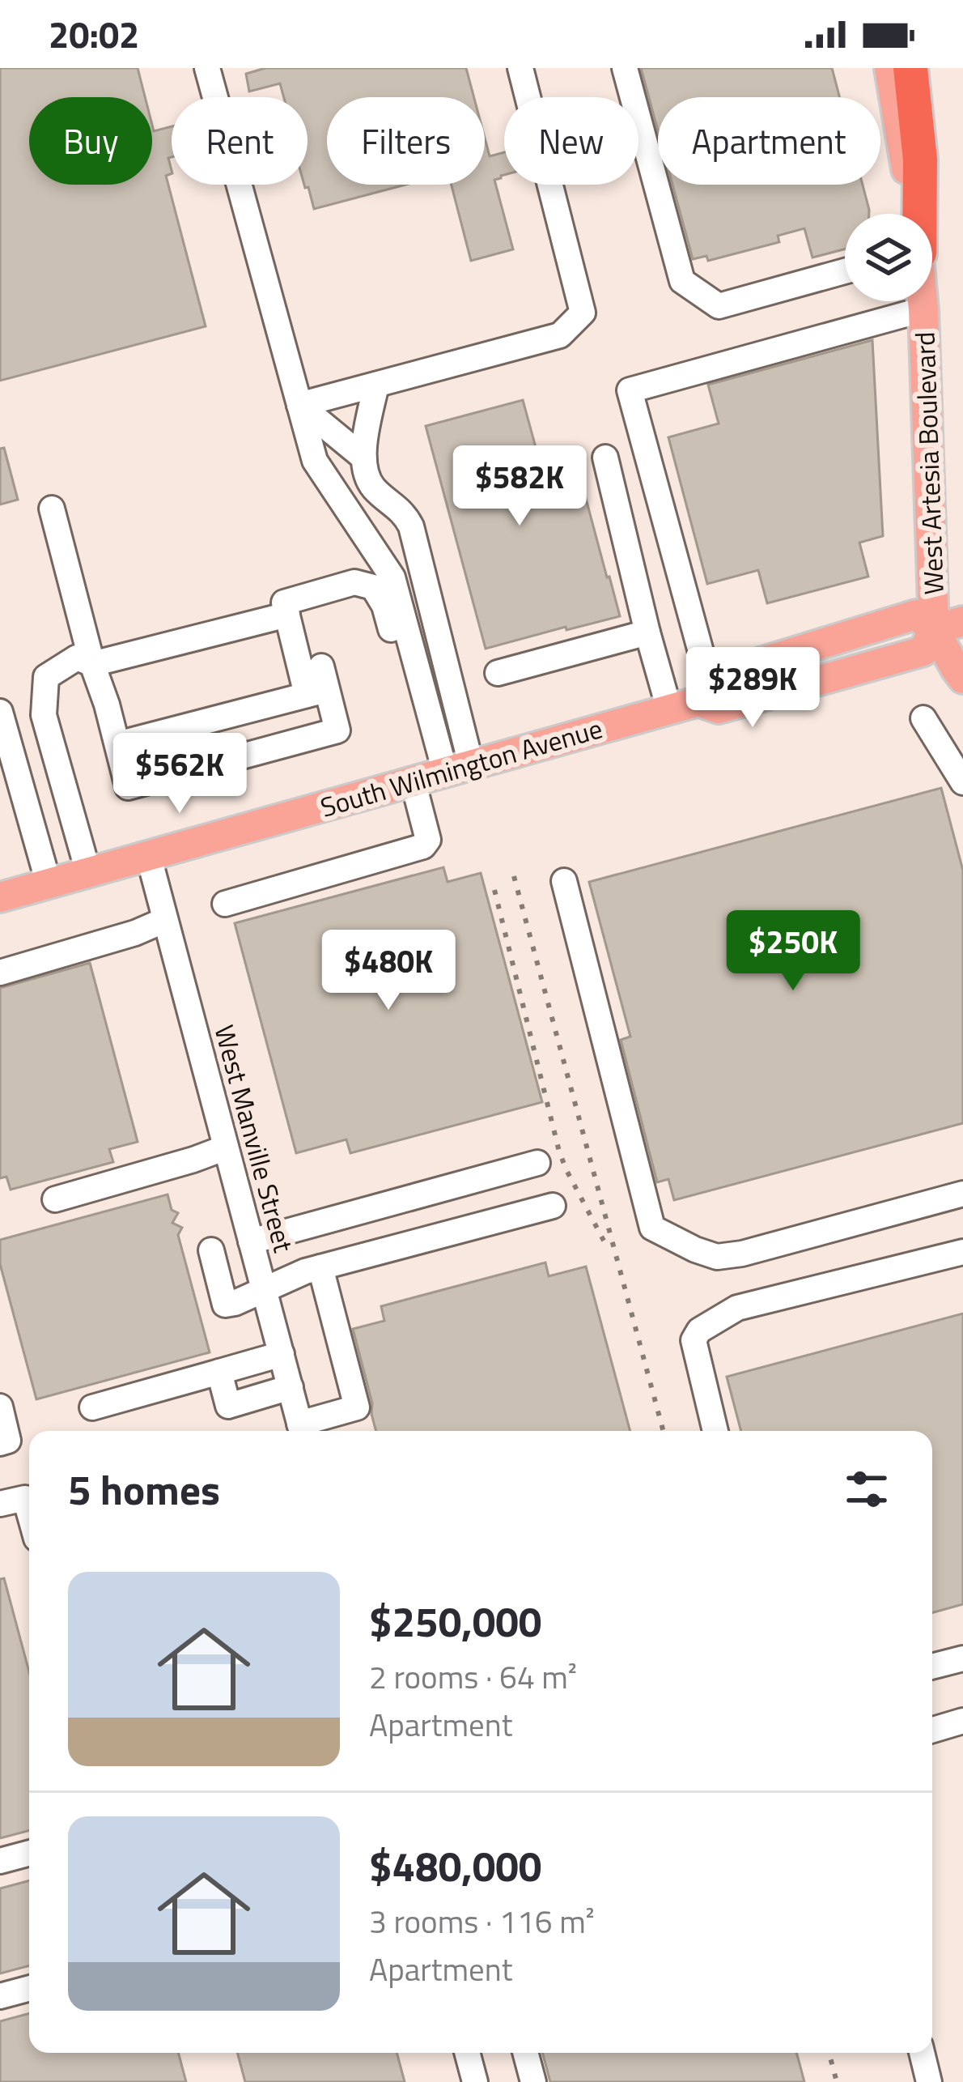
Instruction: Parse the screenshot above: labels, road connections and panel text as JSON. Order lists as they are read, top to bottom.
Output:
{
  "streets": {
    "main road": ["West Artesia Boulevard", "South Wilmington Avenue"],
    "street": ["West Manville Street"]
  },
  "crossings": [
    ["West Artesia Boulevard", "South Wilmington Avenue"],
    ["South Wilmington Avenue", "West Manville Street"]
  ],
  "page": {
    "status": "20:02",
    "chip": [
      "Buy",
      "Rent",
      "Filters",
      "New",
      "Apartment"
    ],
    "price": [
      "$582K",
      "$289K",
      "$562K",
      "$250K",
      "$480K"
    ],
    "heading": "5 homes",
    "list": [
      {
        "name": "$250,000",
        "note": "2 rooms · 64 m² · Apartment"
      },
      {
        "name": "$480,000",
        "note": "3 rooms · 116 m² · Apartment"
      }
    ]
  }
}
